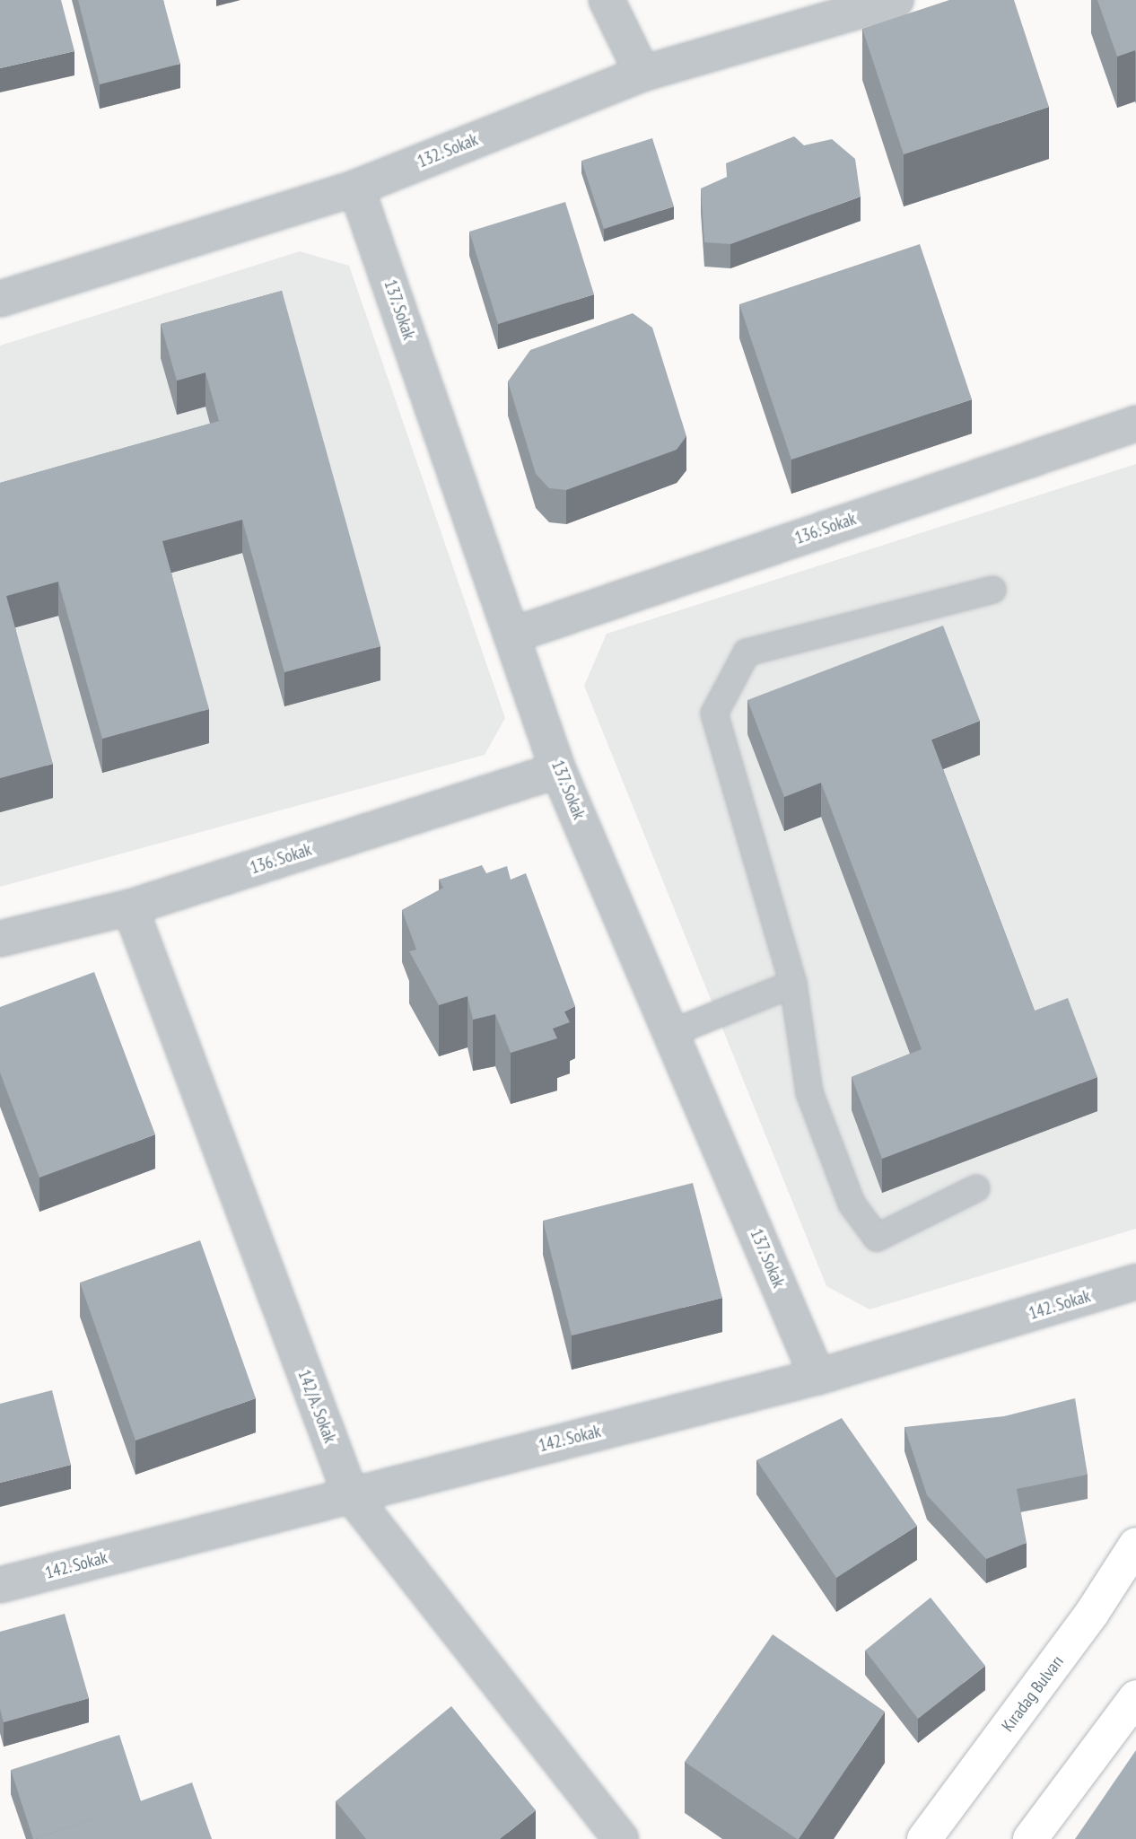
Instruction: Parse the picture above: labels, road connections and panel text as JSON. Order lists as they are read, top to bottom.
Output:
{
  "streets": {
    "main road": ["Kıradag Bulvarı"],
    "street": [
      "132. Sokak",
      "137. Sokak",
      "136. Sokak",
      "142. Sokak",
      "142/A. Sokak"
    ]
  },
  "crossings": [
    ["132. Sokak", "137. Sokak"],
    ["137. Sokak", "136. Sokak"],
    ["137. Sokak", "142. Sokak"],
    ["136. Sokak", "142/A. Sokak"],
    ["142. Sokak", "142/A. Sokak"]
  ]
}
